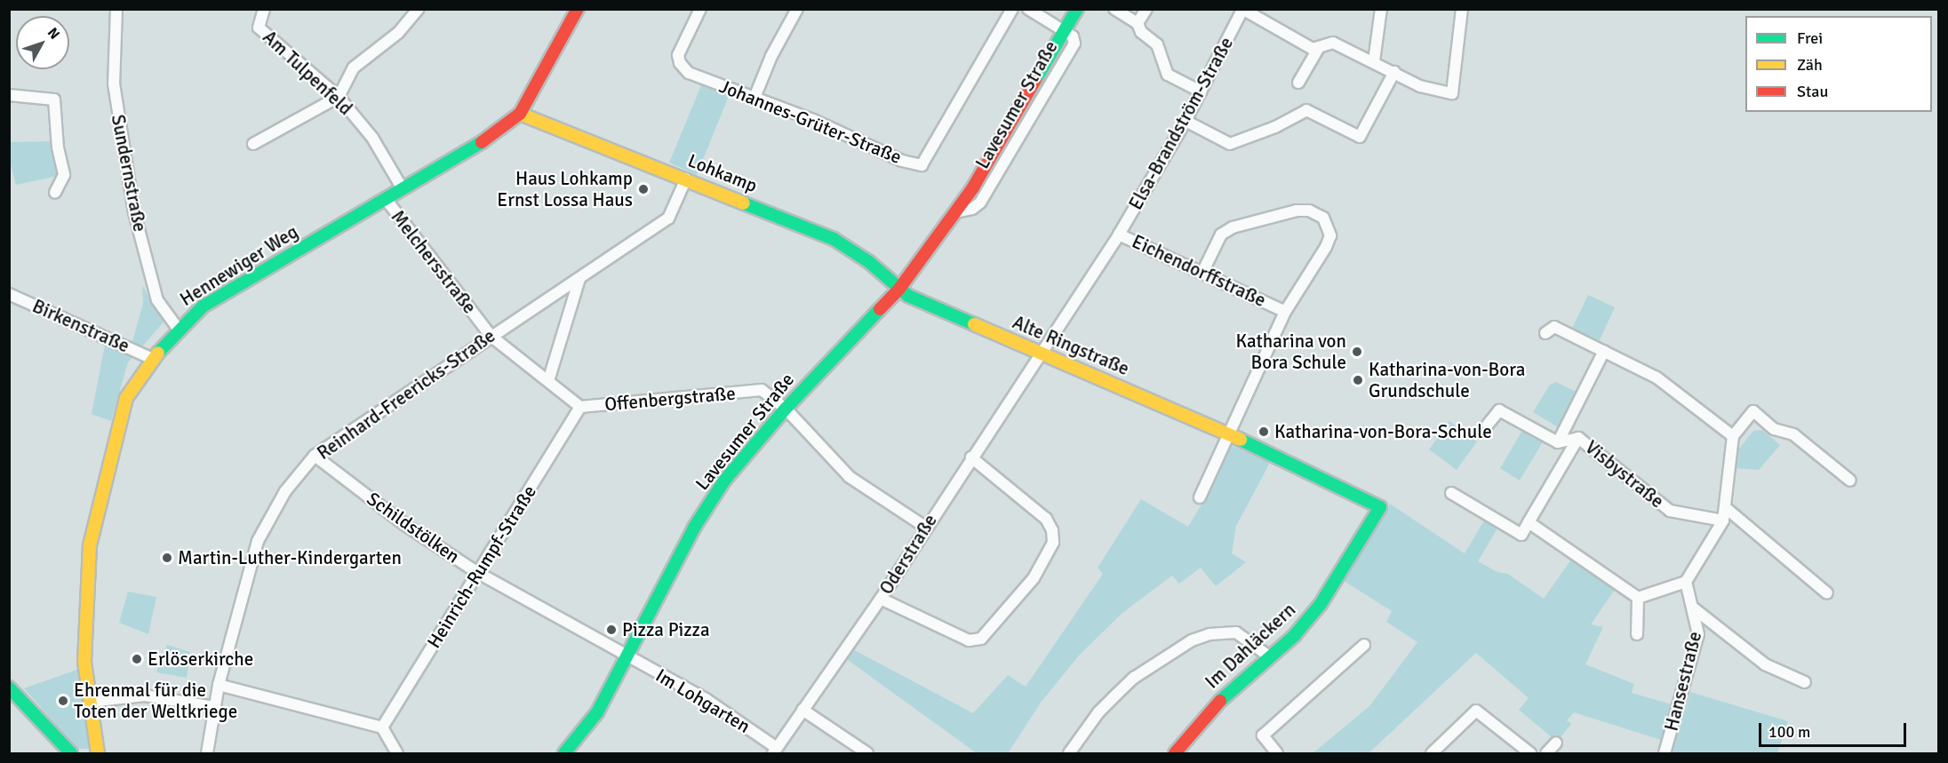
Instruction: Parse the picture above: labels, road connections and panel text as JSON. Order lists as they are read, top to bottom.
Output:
{
  "streets": {
    "street": [
      "Am Tulpenfeld",
      "Lavesumer Straße",
      "Johannes-Grüter-Straße",
      "Elsa-Brandström-Straße",
      "Sundernstraße",
      "Lohkamp",
      "Melchersstraße",
      "Hennewiger Weg",
      "Eichendorffstraße",
      "Birkenstraße",
      "Alte Ringstraße",
      "Reinhard-Freericks-Straße",
      "Offenbergstraße",
      "Visbystraße",
      "Schildstölken",
      "Oderstraße",
      "Heinrich-Rumpf-Straße",
      "Im Dahläckern",
      "Hansestraße",
      "Im Lohgarten"
    ]
  },
  "crossings": [
    ["Am Tulpenfeld", "Hennewiger Weg"],
    ["Lavesumer Straße", "Lohkamp"],
    ["Lavesumer Straße", "Alte Ringstraße"],
    ["Lavesumer Straße", "Offenbergstraße"],
    ["Lavesumer Straße", "Schildstölken"],
    ["Lavesumer Straße", "Im Lohgarten"],
    ["Elsa-Brandström-Straße", "Eichendorffstraße"],
    ["Sundernstraße", "Hennewiger Weg"],
    ["Lohkamp", "Hennewiger Weg"],
    ["Lohkamp", "Alte Ringstraße"],
    ["Lohkamp", "Reinhard-Freericks-Straße"],
    ["Melchersstraße", "Hennewiger Weg"],
    ["Melchersstraße", "Reinhard-Freericks-Straße"],
    ["Melchersstraße", "Offenbergstraße"],
    ["Melchersstraße", "Heinrich-Rumpf-Straße"],
    ["Hennewiger Weg", "Birkenstraße"],
    ["Eichendorffstraße", "Alte Ringstraße"],
    ["Eichendorffstraße", "Oderstraße"],
    ["Alte Ringstraße", "Oderstraße"],
    ["Alte Ringstraße", "Im Dahläckern"],
    ["Reinhard-Freericks-Straße", "Schildstölken"],
    ["Offenbergstraße", "Oderstraße"],
    ["Offenbergstraße", "Heinrich-Rumpf-Straße"],
    ["Schildstölken", "Heinrich-Rumpf-Straße"],
    ["Schildstölken", "Im Lohgarten"],
    ["Oderstraße", "Im Lohgarten"]
  ],
  "places": [
    "Haus Lohkamp Ernst Lossa Haus",
    "Katharina von Bora Schule",
    "Katharina-von-Bora Grundschule",
    "Katharina-von-Bora-Schule",
    "Martin-Luther-Kindergarten",
    "Pizza Pizza",
    "Erlöserkirche",
    "Ehrenmal für die Toten der Weltkriege"
  ],
  "legend": ["Frei", "Zäh", "Stau"],
  "scale_bar": "100 m",
  "north": "top right"
}
